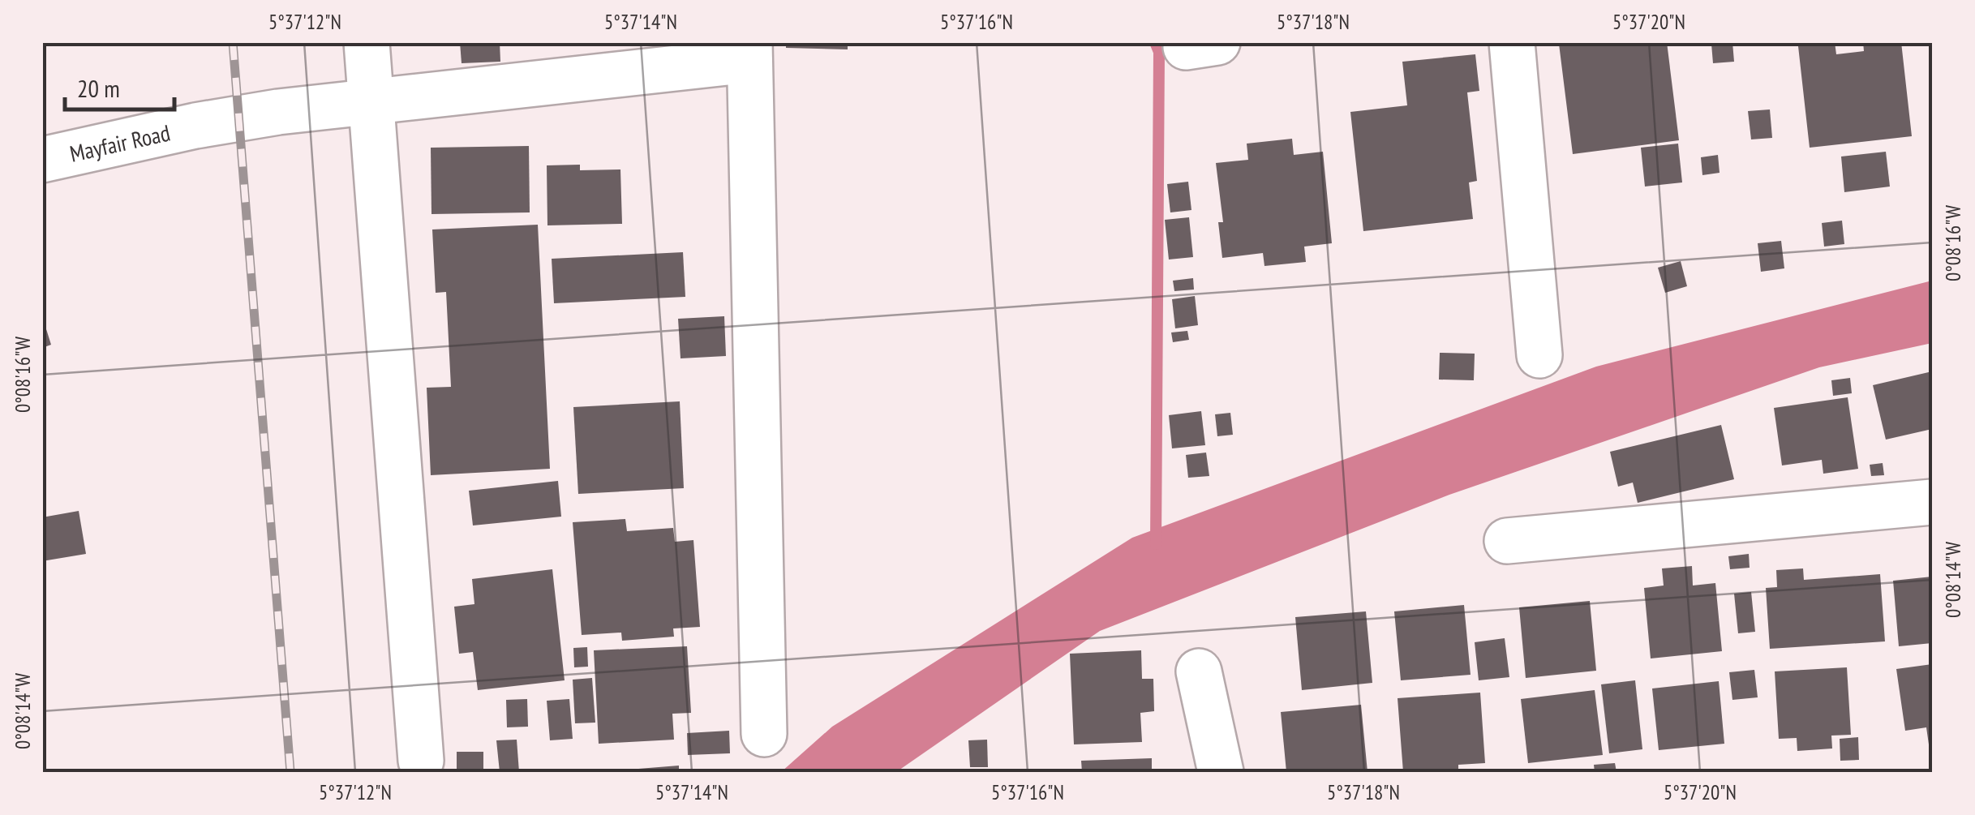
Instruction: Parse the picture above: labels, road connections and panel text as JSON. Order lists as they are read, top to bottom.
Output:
{
  "streets": {
    "street": ["Mayfair Road"]
  },
  "scale_bar": "20 m",
  "coordinates": [
    "5°37'12\"N",
    "5°37'14\"N",
    "5°37'16\"N",
    "5°37'18\"N",
    "5°37'20\"N",
    "0°08'16\"W",
    "0°08'14\"W"
  ]
}
